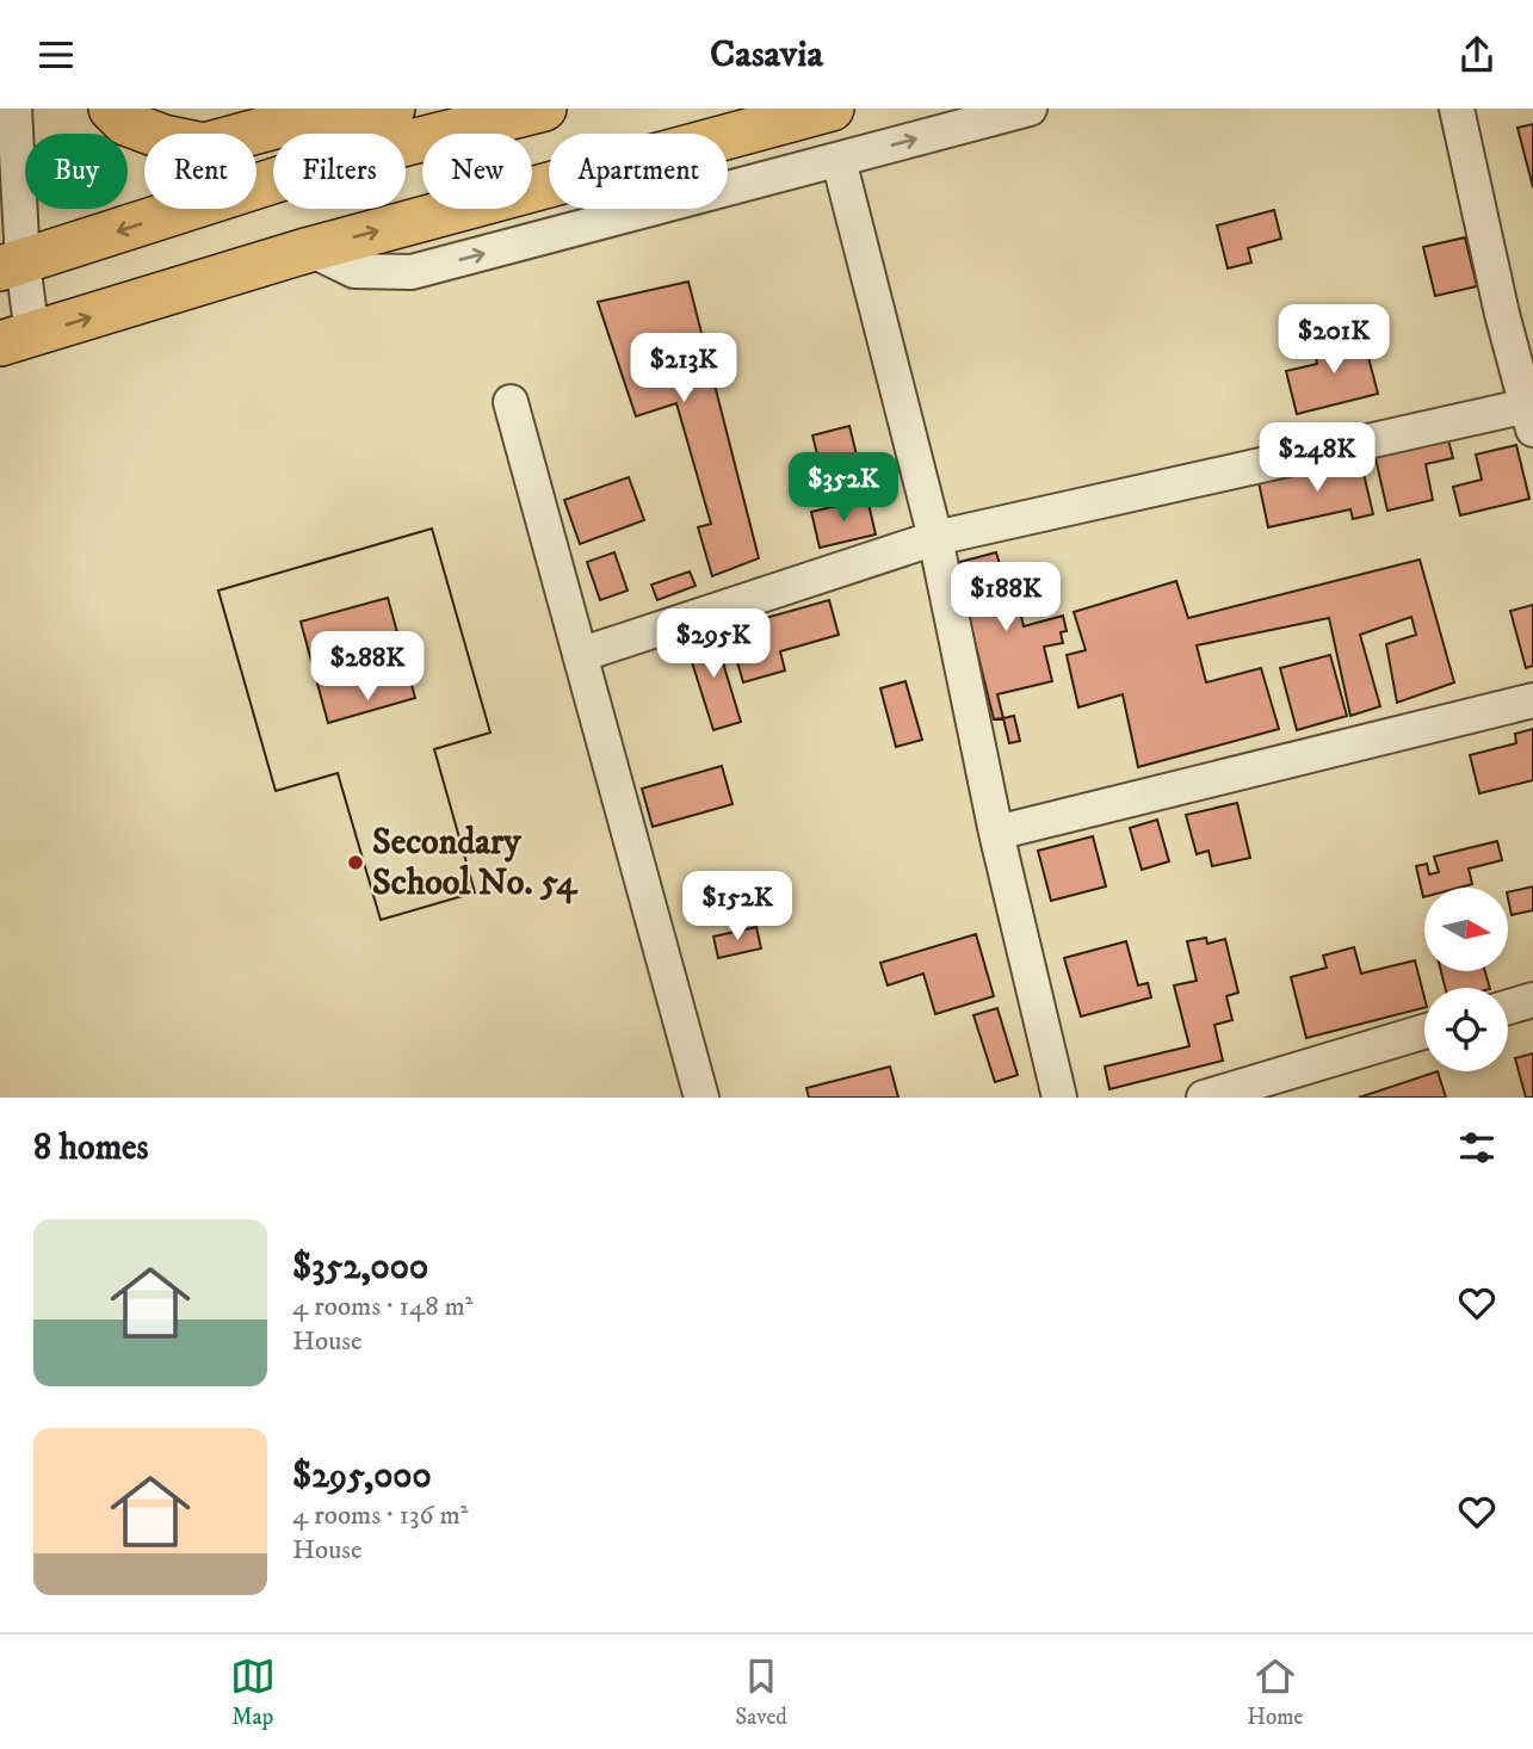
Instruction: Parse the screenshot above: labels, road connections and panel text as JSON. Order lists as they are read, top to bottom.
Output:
{
  "places": ["Secondary School No. 54"],
  "north": "right",
  "page": {
    "header": "Casavia",
    "chip": [
      "Buy",
      "Rent",
      "Filters",
      "New",
      "Apartment"
    ],
    "price": [
      "$201K",
      "$213K",
      "$248K",
      "$352K",
      "$188K",
      "$295K",
      "$288K",
      "$152K"
    ],
    "heading": "8 homes",
    "list": [
      {
        "name": "$352,000",
        "note": "4 rooms · 148 m² · House"
      },
      {
        "name": "$295,000",
        "note": "4 rooms · 136 m² · House"
      }
    ],
    "tabs": ["Map", "Saved", "Home"]
  }
}
